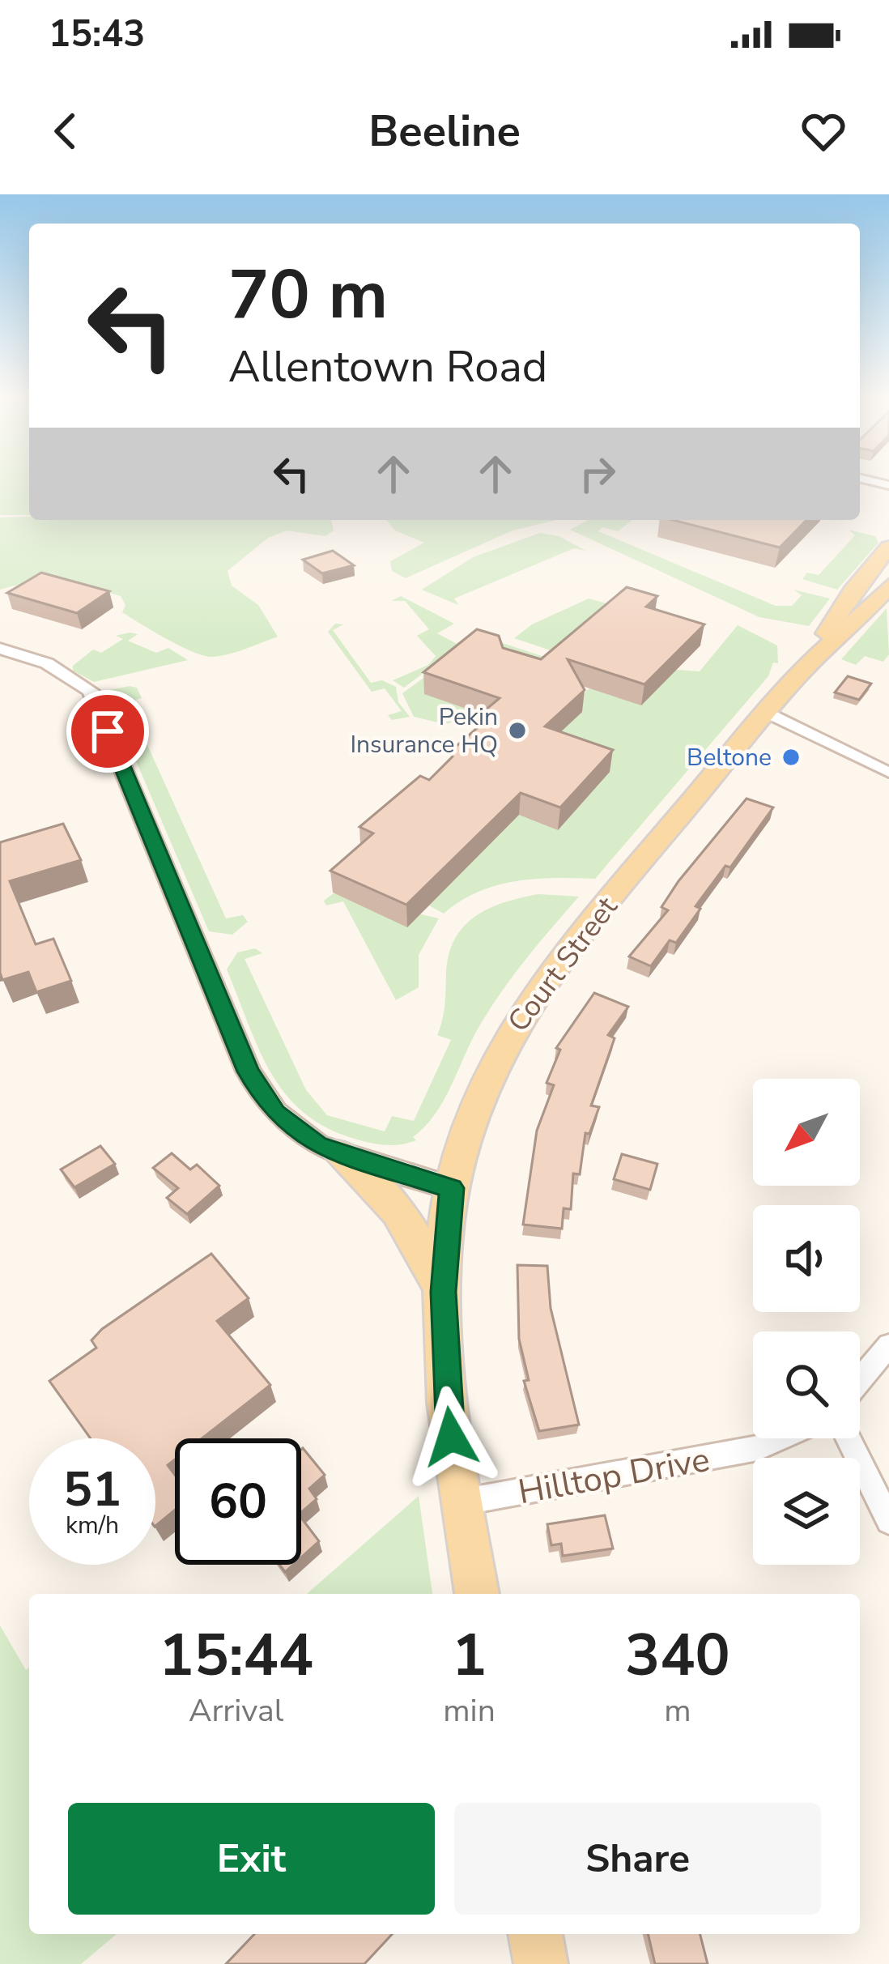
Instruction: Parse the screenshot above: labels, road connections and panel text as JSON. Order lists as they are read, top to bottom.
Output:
{
  "streets": {
    "main road": ["Court Street"],
    "street": ["Hilltop Drive"]
  },
  "crossings": [
    ["Court Street", "Hilltop Drive"]
  ],
  "places": ["Pekin Insurance HQ", "Beltone"],
  "north": "bottom left",
  "page": {
    "status": "15:43",
    "header": "Beeline",
    "turn": ["70 m", "Allentown Road"],
    "speed": "51 km/h",
    "limit": "60",
    "eta": [
      "15:44",
      "Arrival",
      "1",
      "min",
      "340",
      "m"
    ],
    "buttons": ["Exit", "Share"]
  }
}
